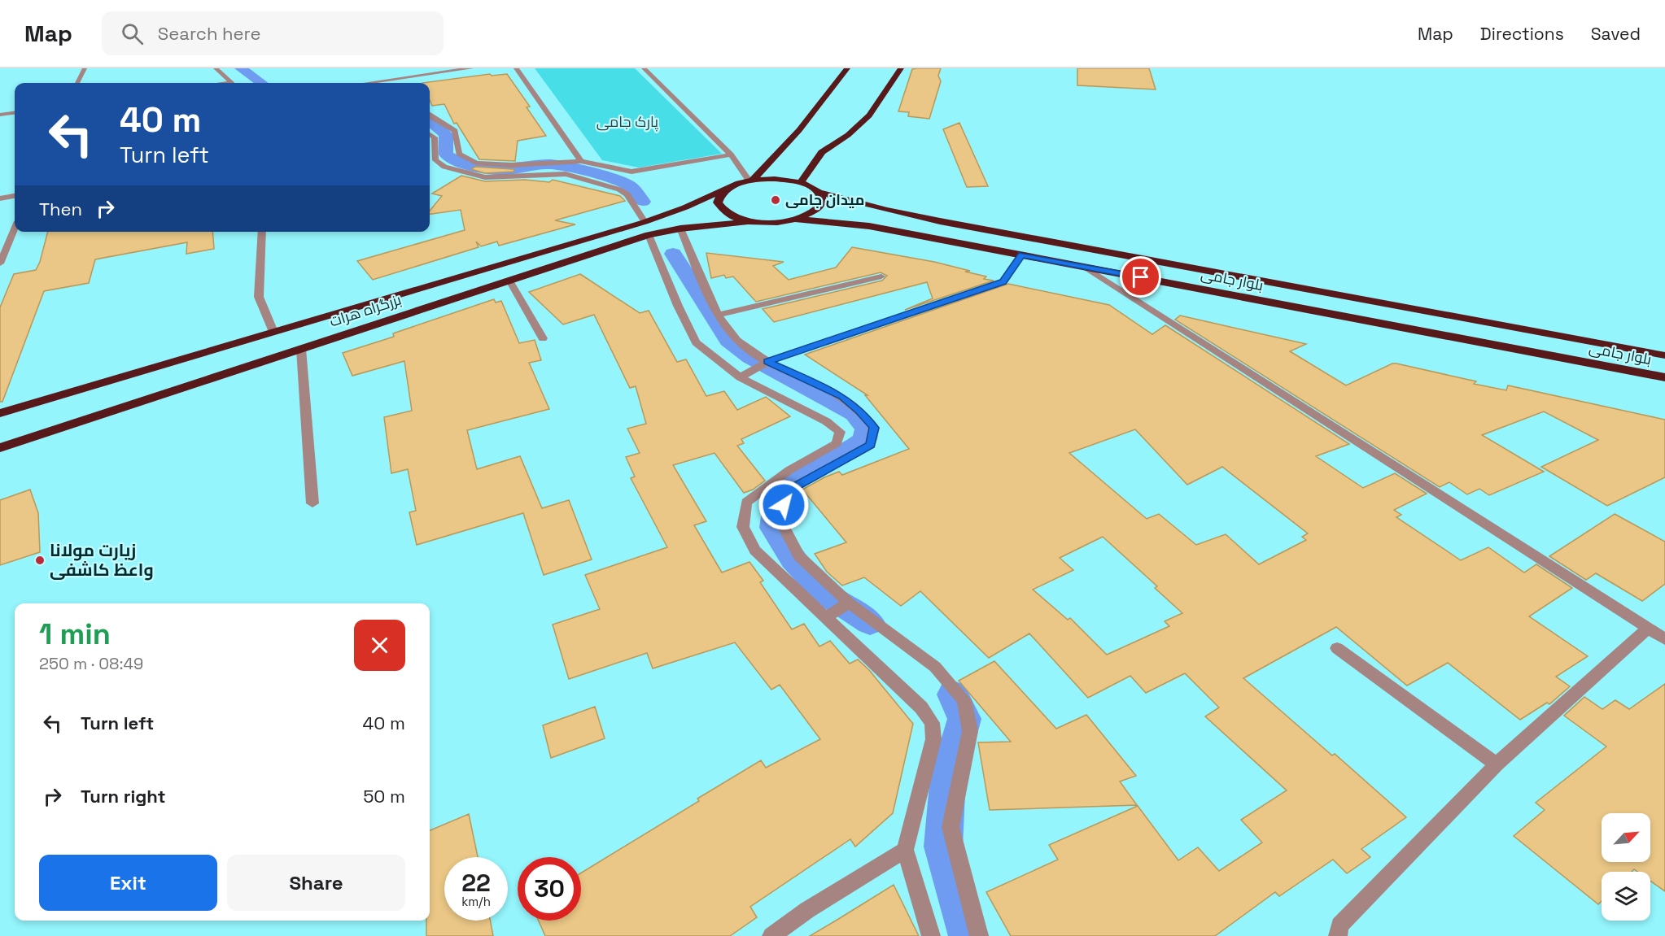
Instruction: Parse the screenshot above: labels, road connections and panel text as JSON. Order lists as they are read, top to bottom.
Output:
{
  "streets": {
    "highway": ["بلوار جامی", "بزرگراه هرات"]
  },
  "crossings": [
    ["بلوار جامی", "بزرگراه هرات"]
  ],
  "parks": ["پارک جامی"],
  "places": ["میدان جامی", "زیارت مولانا واعظ کاشفی"],
  "north": "top right",
  "page": {
    "header": "Map",
    "search": "Search here",
    "nav": ["Map", "Directions", "Saved"],
    "turn": ["40 m", "Turn left"],
    "then": "Then",
    "heading": ["1 min", "250 m · 08:49"],
    "list": [
      {
        "name": "Turn left",
        "value": "40 m"
      },
      {
        "name": "Turn right",
        "value": "50 m"
      }
    ],
    "buttons": ["Exit", "Share"],
    "speed": "22 km/h",
    "limit": "30"
  }
}
